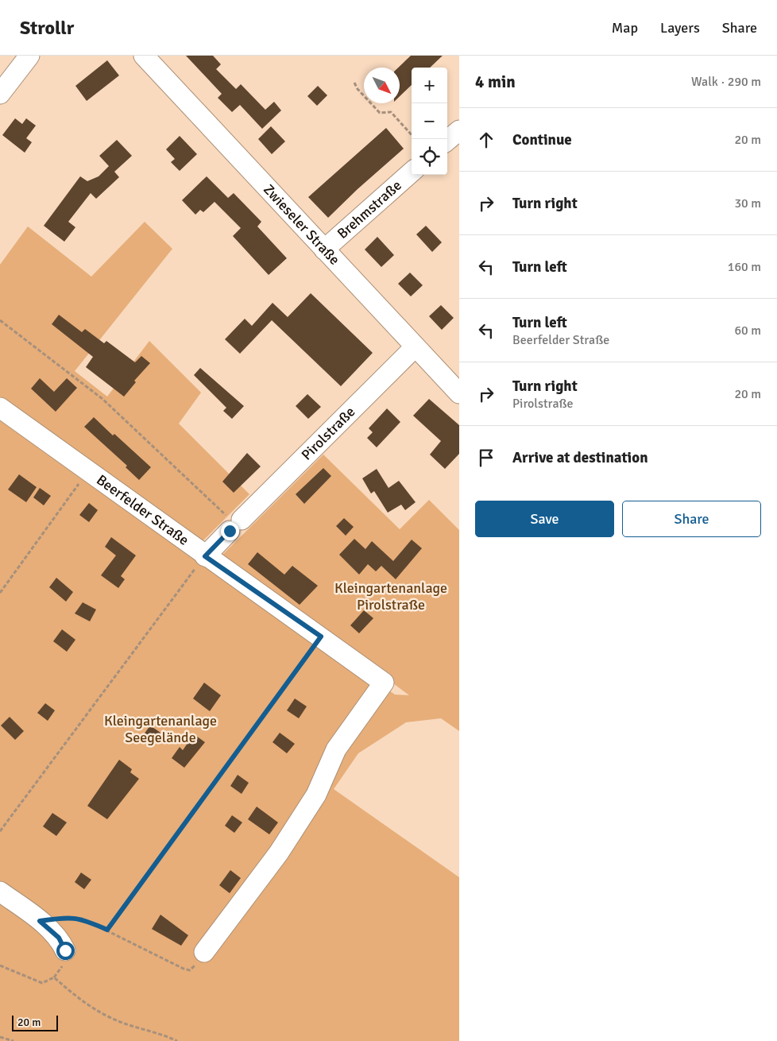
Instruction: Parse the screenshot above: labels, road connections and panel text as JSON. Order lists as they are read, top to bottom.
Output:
{
  "streets": {
    "street": [
      "Brehmstraße",
      "Zwieseler Straße",
      "Pirolstraße",
      "Beerfelder Straße"
    ]
  },
  "crossings": [
    ["Brehmstraße", "Zwieseler Straße"],
    ["Zwieseler Straße", "Pirolstraße"],
    ["Pirolstraße", "Beerfelder Straße"]
  ],
  "parks": ["Kleingartenanlage Pirolstraße", "Kleingartenanlage Seegelände"],
  "scale_bar": "20 m",
  "north": "bottom right",
  "page": {
    "header": "Strollr",
    "nav": ["Map", "Layers", "Share"],
    "heading": ["4 min", "Walk · 290 m"],
    "map_buttons": ["+", "−"],
    "list": [
      ["Continue", "20 m"],
      ["Turn right", "30 m"],
      ["Turn left", "160 m"],
      ["Turn left", "Beerfelder Straße", "60 m"],
      ["Turn right", "Pirolstraße", "20 m"],
      "Arrive at destination"
    ],
    "buttons": ["Save", "Share"],
    "scale": "20 m"
  }
}
